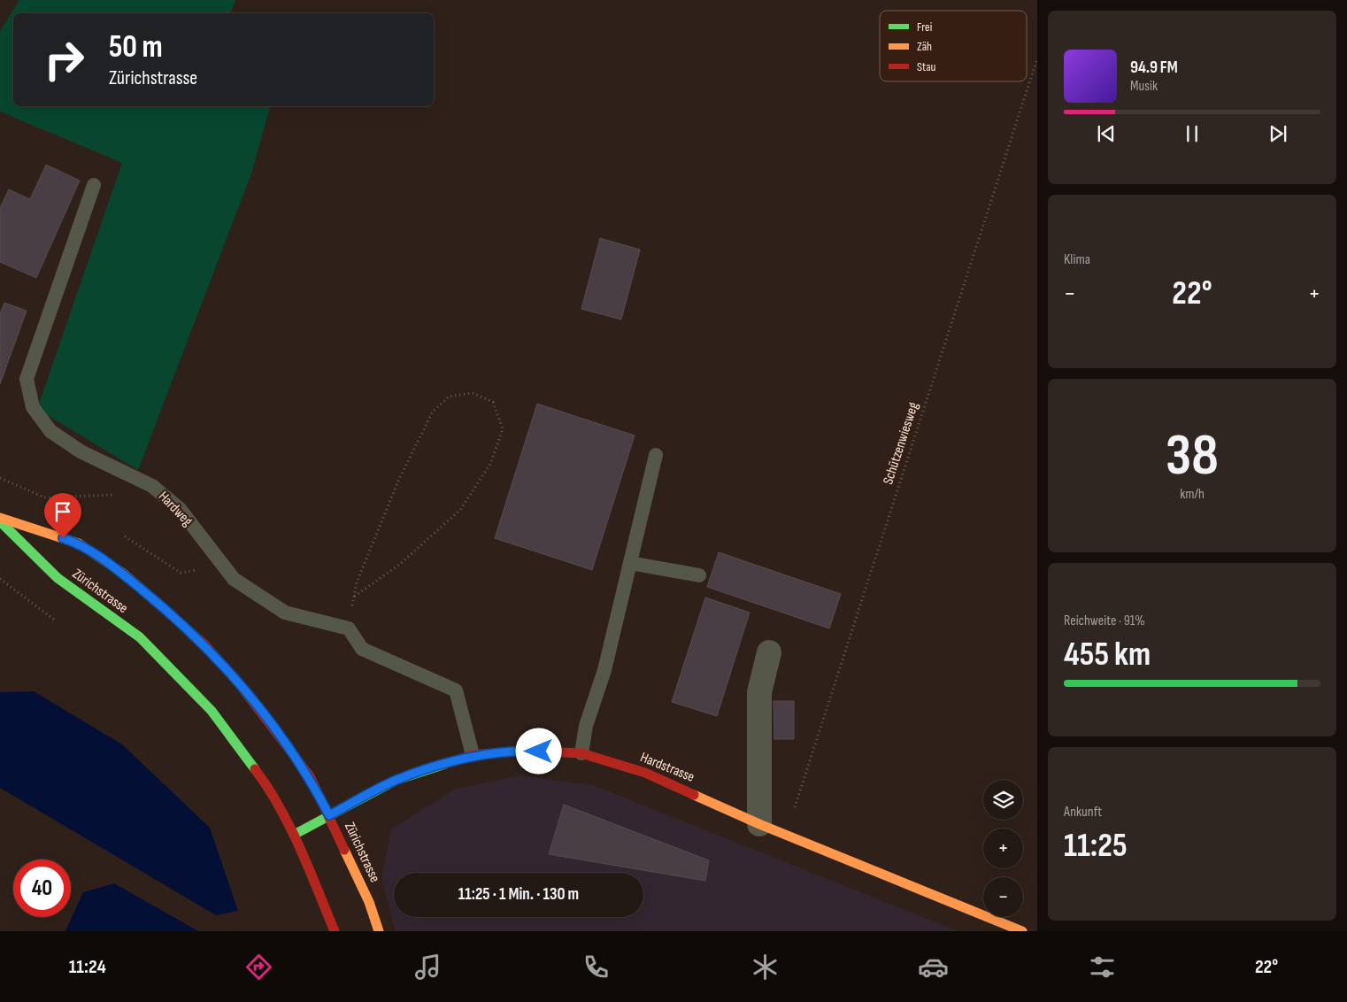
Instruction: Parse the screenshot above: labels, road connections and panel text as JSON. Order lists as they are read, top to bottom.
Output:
{
  "streets": {
    "main road": ["Zürichstrasse", "Hardstrasse"],
    "lane": ["Hardweg"],
    "path": ["Schützenwiesweg"]
  },
  "crossings": [
    ["Schützenwiesweg", "Hardstrasse"],
    ["Zürichstrasse", "Hardstrasse"]
  ],
  "legend": ["Frei", "Zäh", "Stau"],
  "page": {
    "turn": ["50 m", "Zürichstrasse"],
    "song": ["94.9 FM", "Musik"],
    "tile": [
      "Klima",
      ["38", "km/h"],
      ["Reichweite · 91%", "455 km"],
      ["Ankunft", "11:25"]
    ],
    "heat": ["−", "22°", "+"],
    "map_buttons": ["+", "−"],
    "limit": "40",
    "trip": "11:25 · 1 Min. · 130 m",
    "tabs": ["11:24", "22°"]
  }
}
